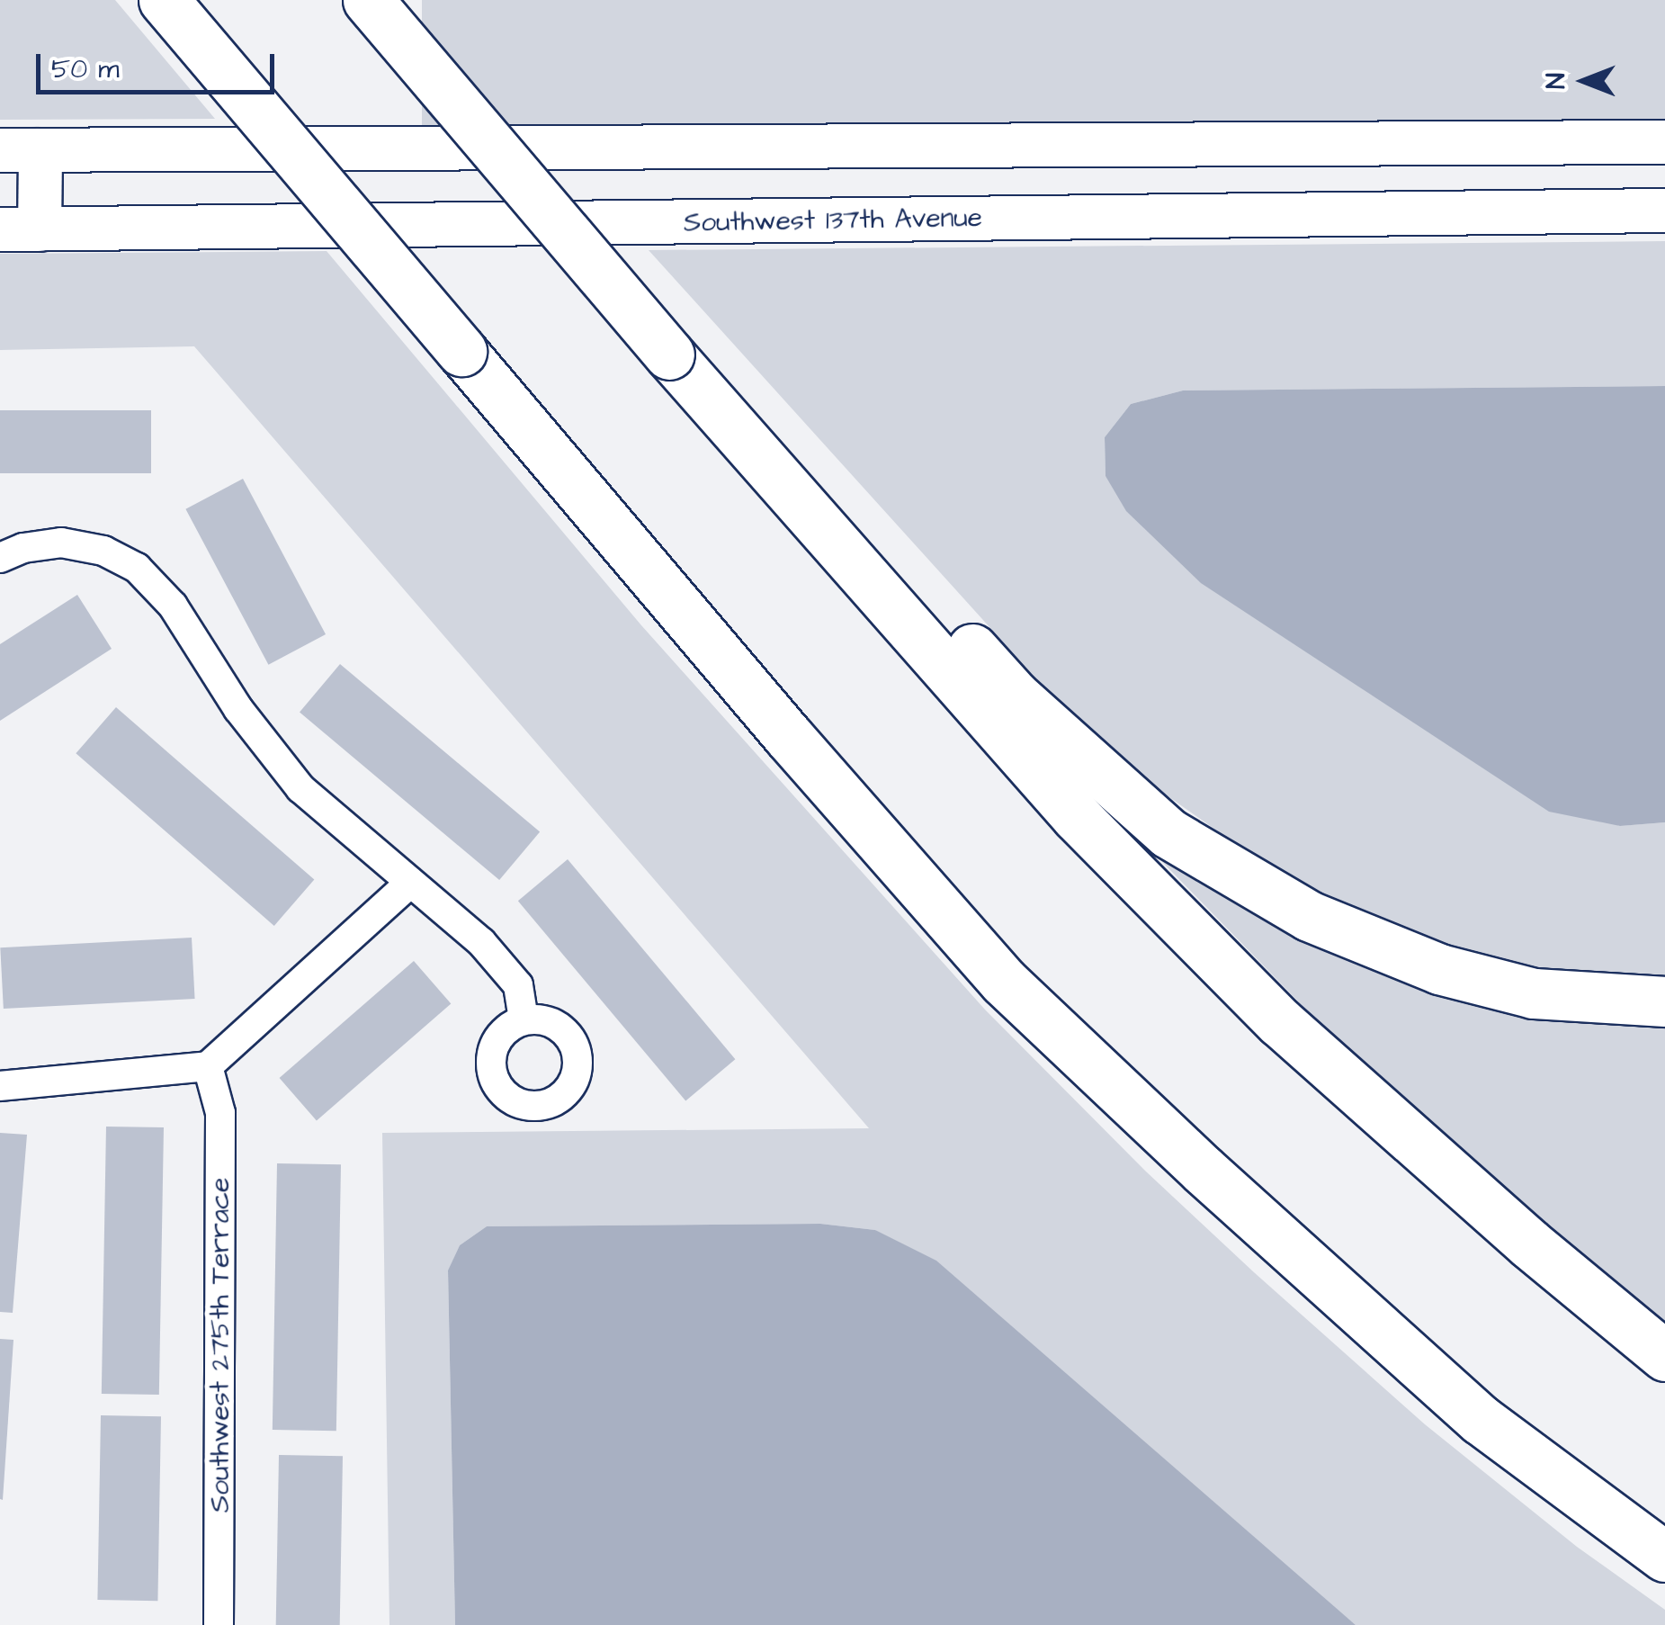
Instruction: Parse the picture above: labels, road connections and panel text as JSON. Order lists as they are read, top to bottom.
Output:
{
  "streets": {
    "main road": ["Southwest 137th Avenue"],
    "street": ["Southwest 275th Terrace"]
  },
  "scale_bar": "50 m",
  "north": "left"
}
